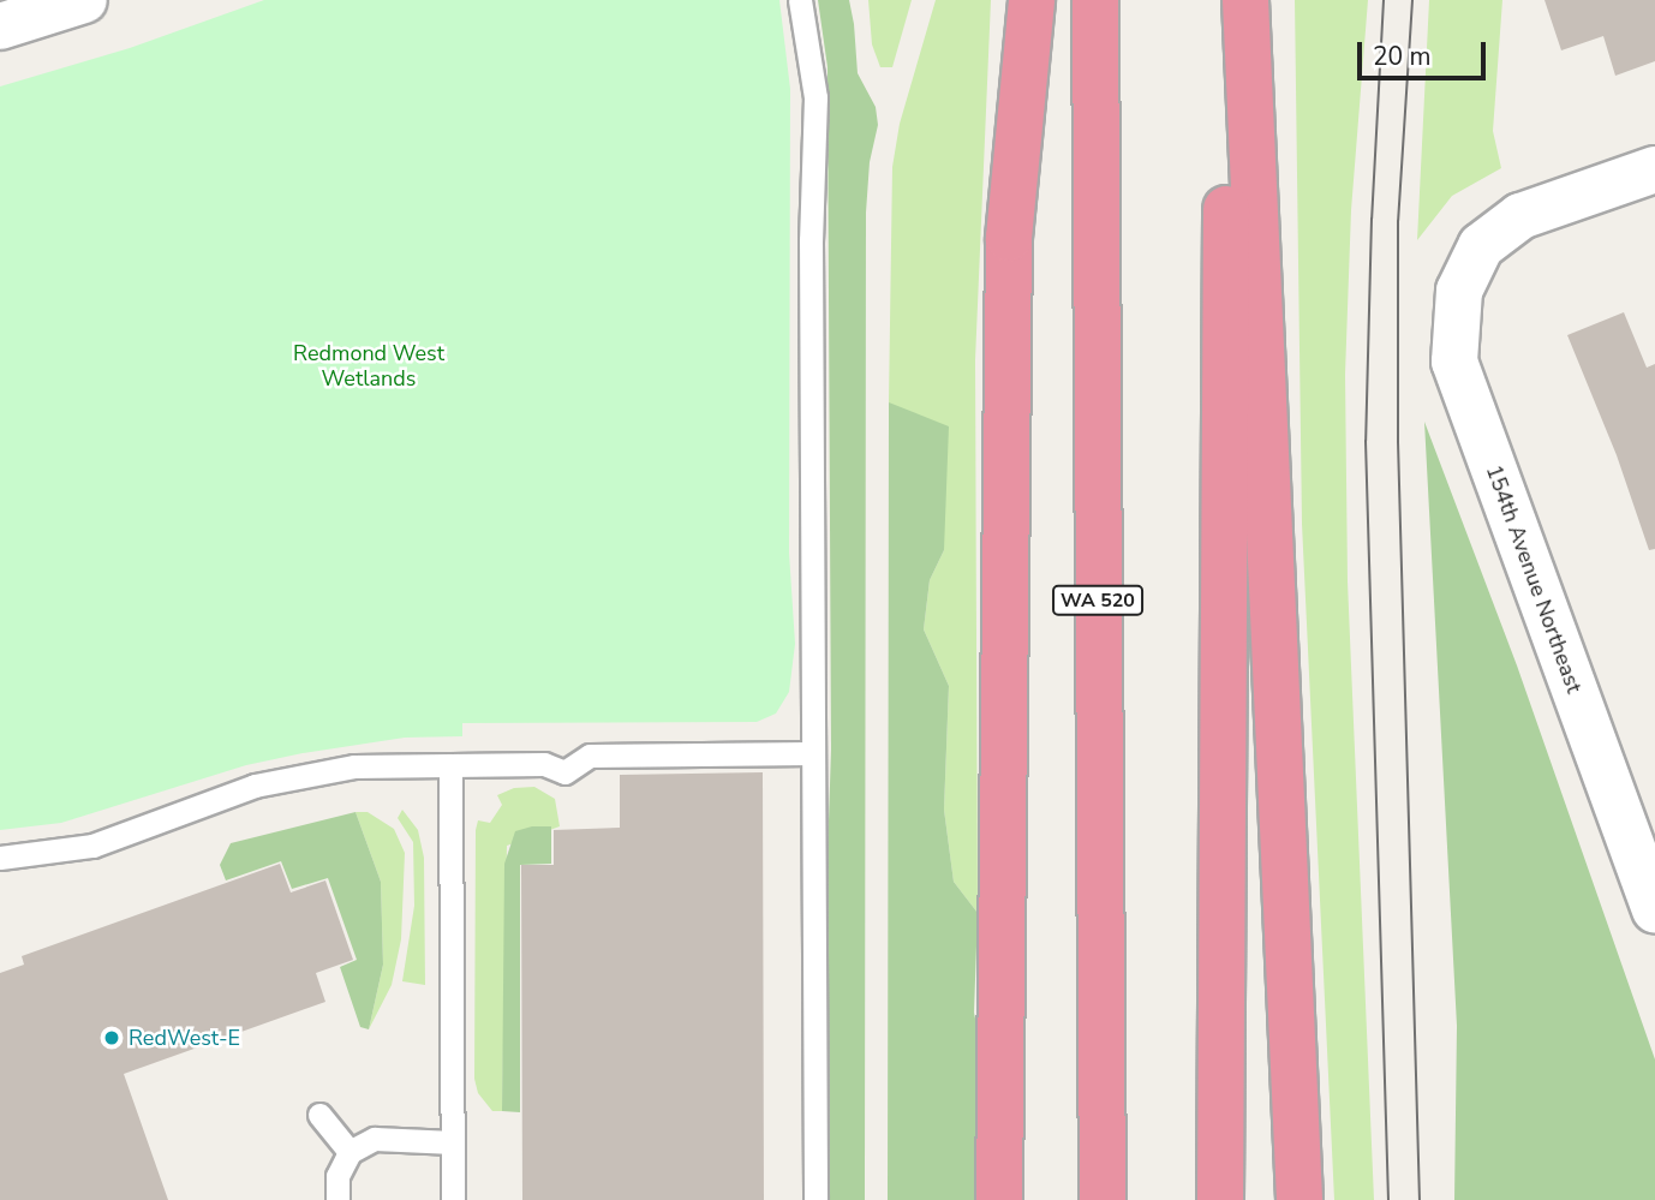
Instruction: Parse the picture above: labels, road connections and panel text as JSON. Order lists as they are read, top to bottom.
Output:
{
  "streets": {
    "highway": ["WA 520"],
    "street": ["154th Avenue Northeast"]
  },
  "parks": ["Redmond West Wetlands"],
  "places": ["RedWest-E"],
  "scale_bar": "20 m"
}
